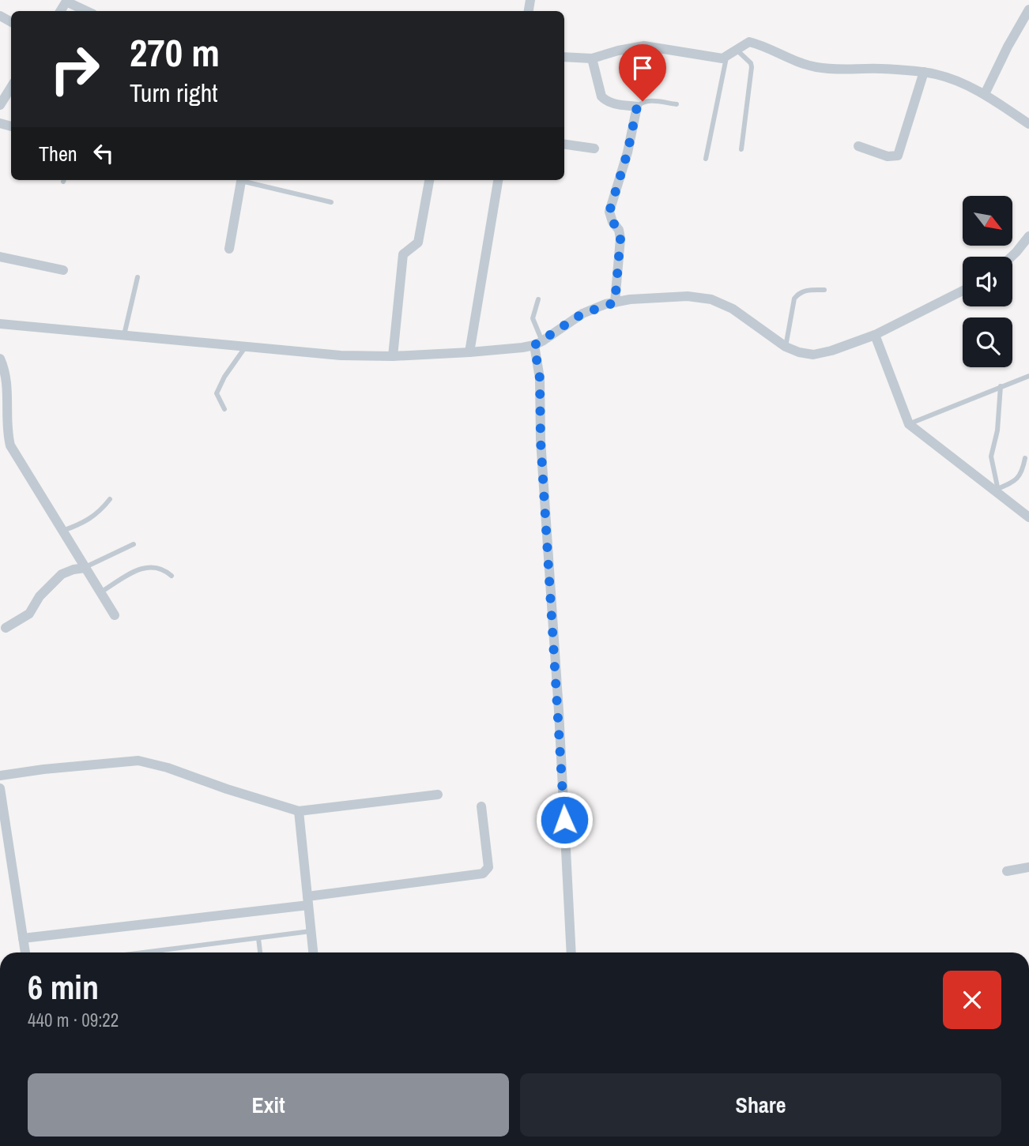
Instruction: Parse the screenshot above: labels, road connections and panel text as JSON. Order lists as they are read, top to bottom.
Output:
{
  "north": "bottom right",
  "page": {
    "turn": ["270 m", "Turn right"],
    "then": "Then",
    "heading": ["6 min", "440 m · 09:22"],
    "buttons": ["Exit", "Share"]
  }
}
